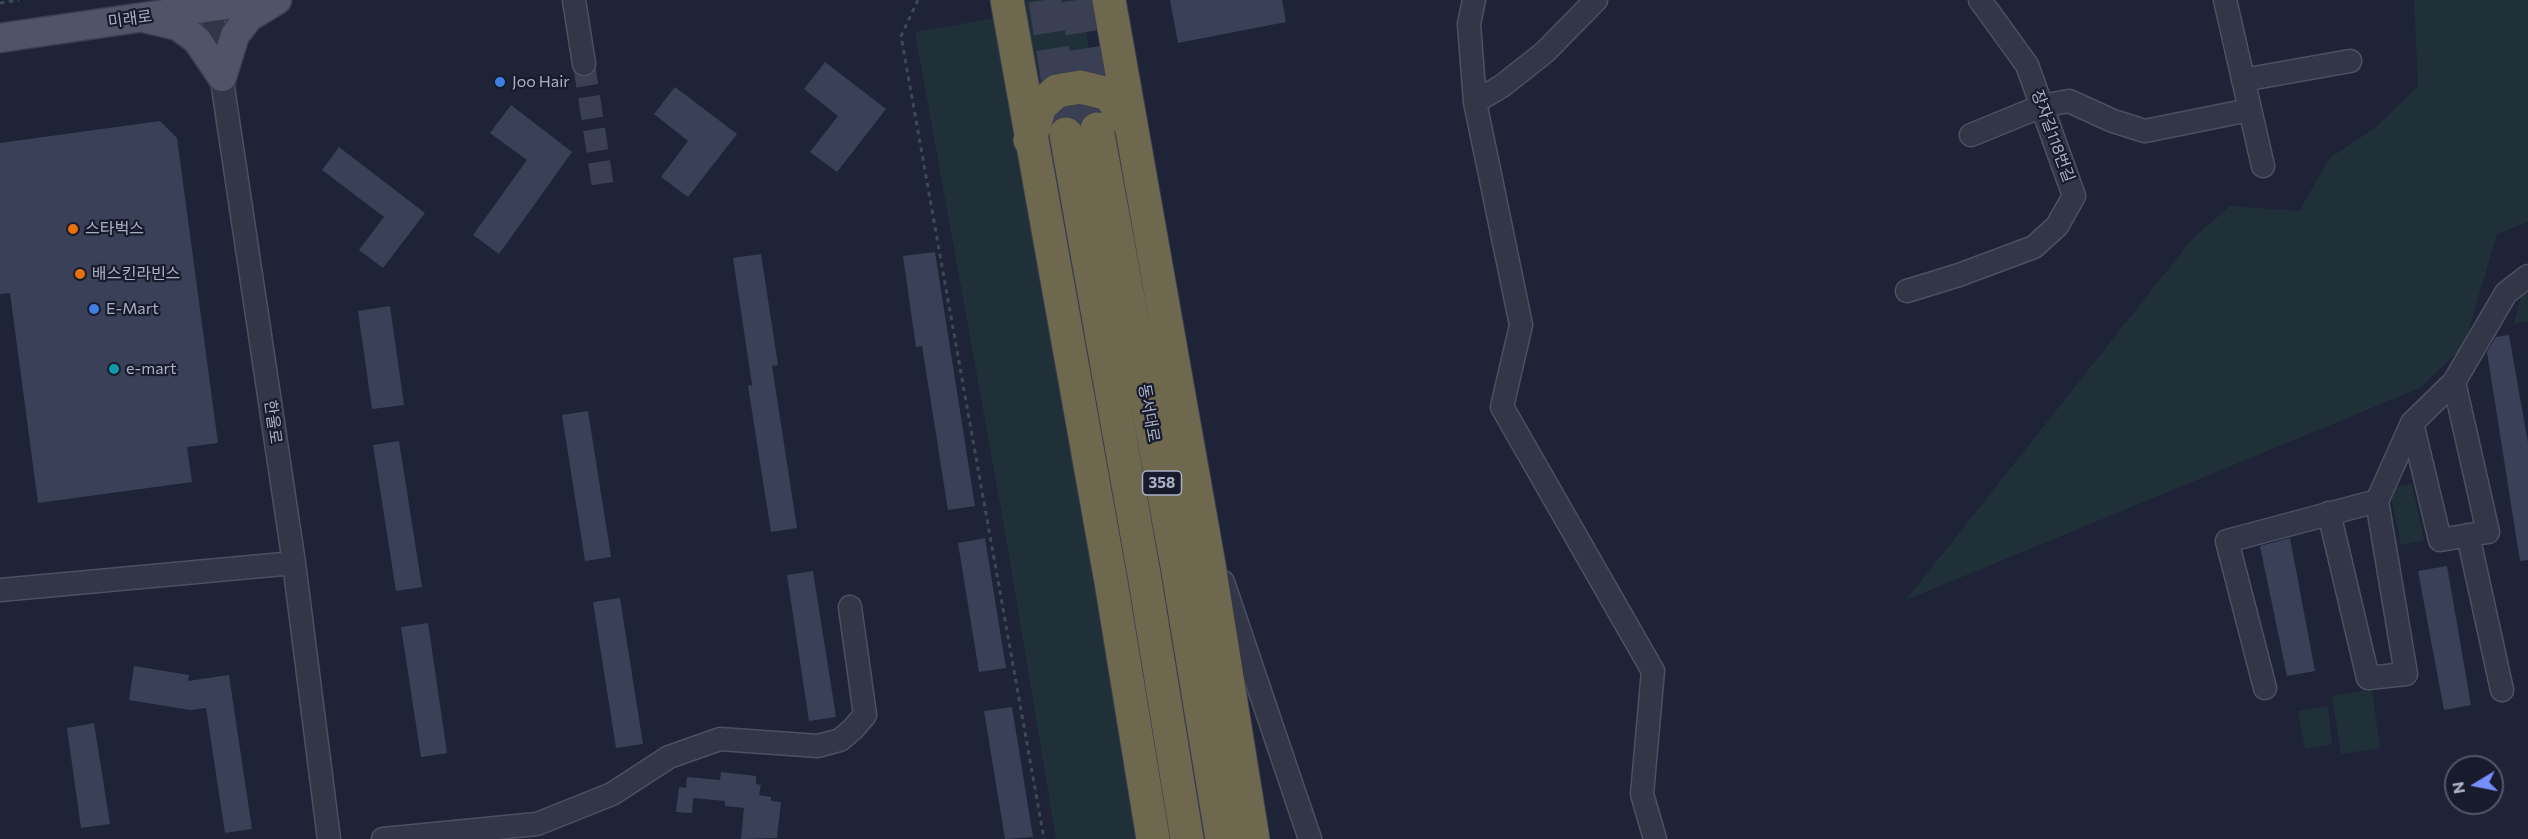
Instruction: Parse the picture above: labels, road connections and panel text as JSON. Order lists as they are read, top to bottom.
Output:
{
  "streets": {
    "highway": ["동서대로", "358"],
    "main road": ["미래로"],
    "street": ["장자길118번길", "한울로"]
  },
  "crossings": [
    ["미래로", "한울로"]
  ],
  "places": [
    "Joo Hair",
    "스타벅스",
    "배스킨라빈스",
    "E-Mart",
    "e-mart"
  ],
  "north": "left"
}
